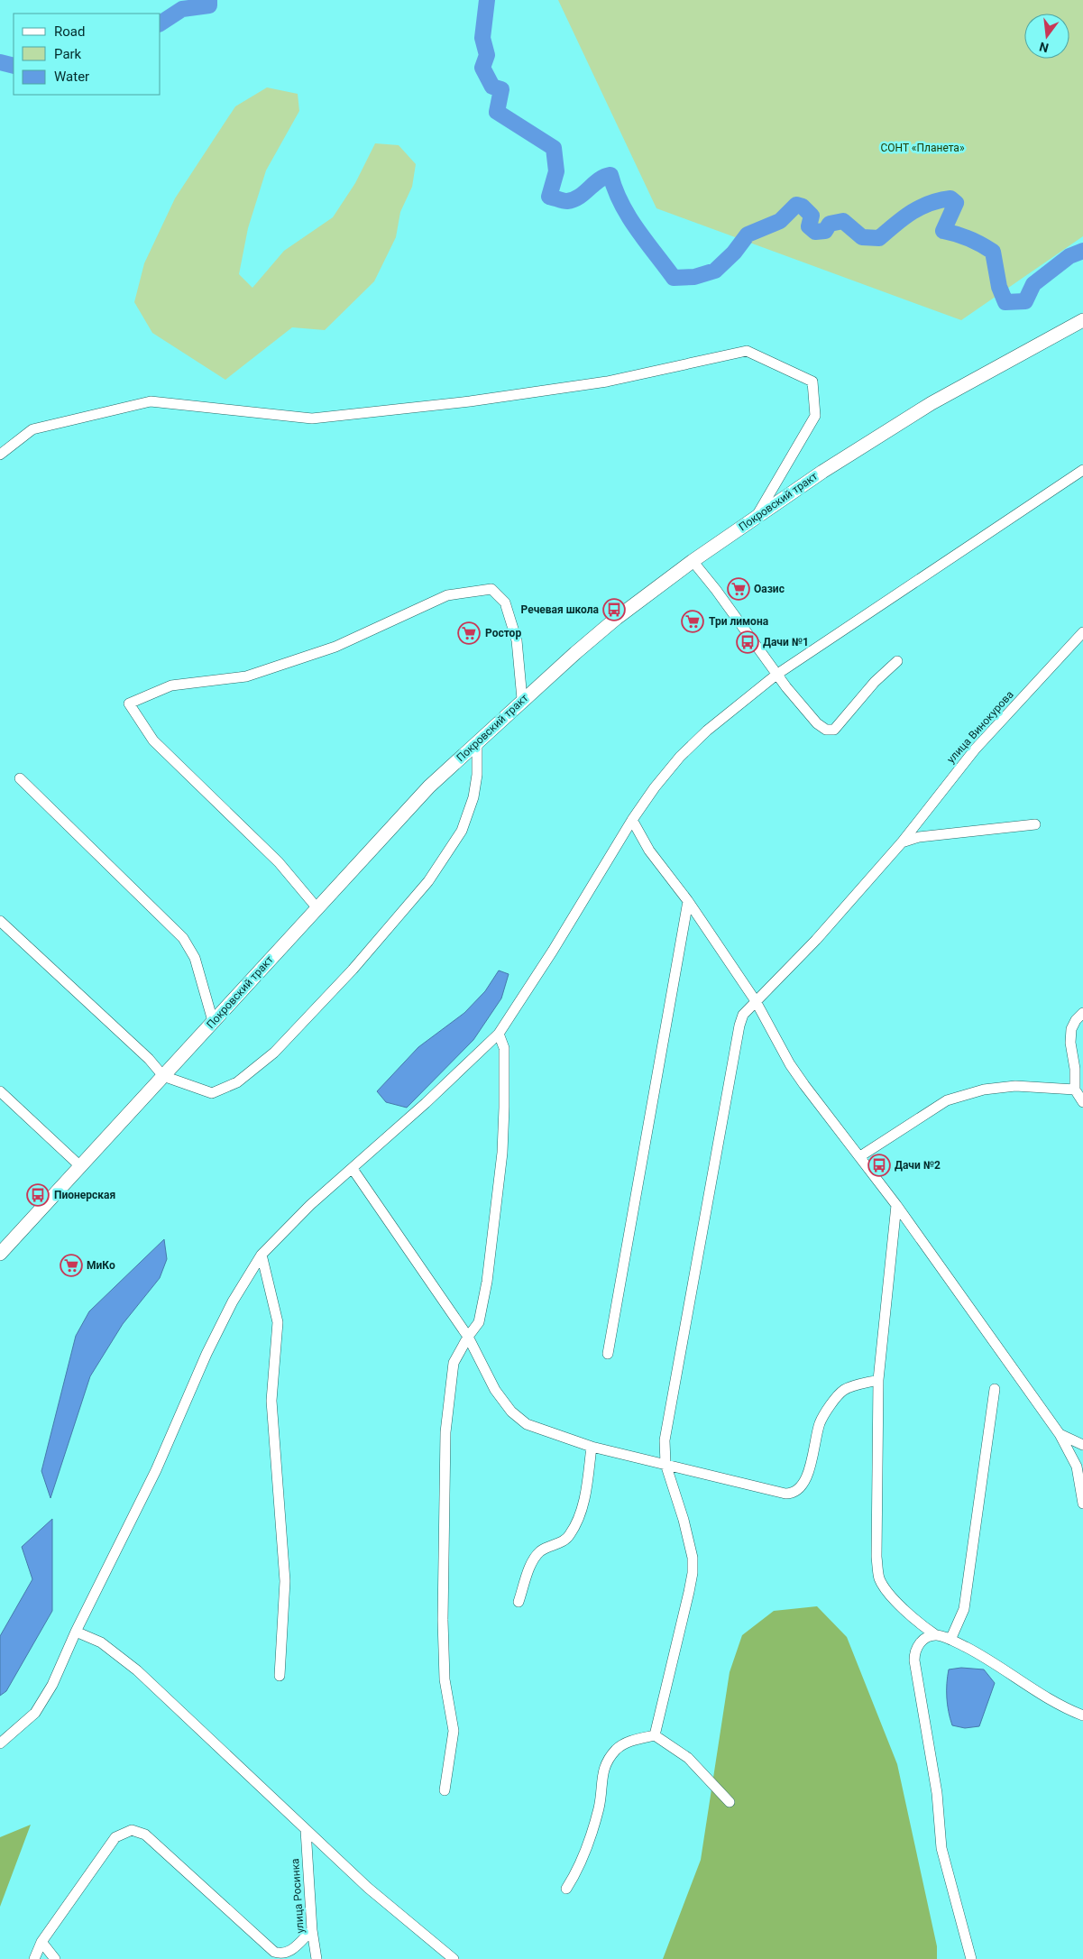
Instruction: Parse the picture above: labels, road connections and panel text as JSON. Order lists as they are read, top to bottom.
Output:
{
  "streets": {
    "main road": ["Покровский тракт"],
    "street": ["улица Винокурова", "улица Росинка"]
  },
  "parks": ["СОНТ «Планета»"],
  "places": {
    "supermarket": [
      "Оазис",
      "Три лимона",
      "Ростор",
      "МиКо"
    ],
    "bus stop": [
      "Речевая школа",
      "Дачи №1",
      "Дачи №2",
      "Пионерская"
    ]
  },
  "legend": ["Road", "Park", "Water"],
  "north": "bottom"
}
